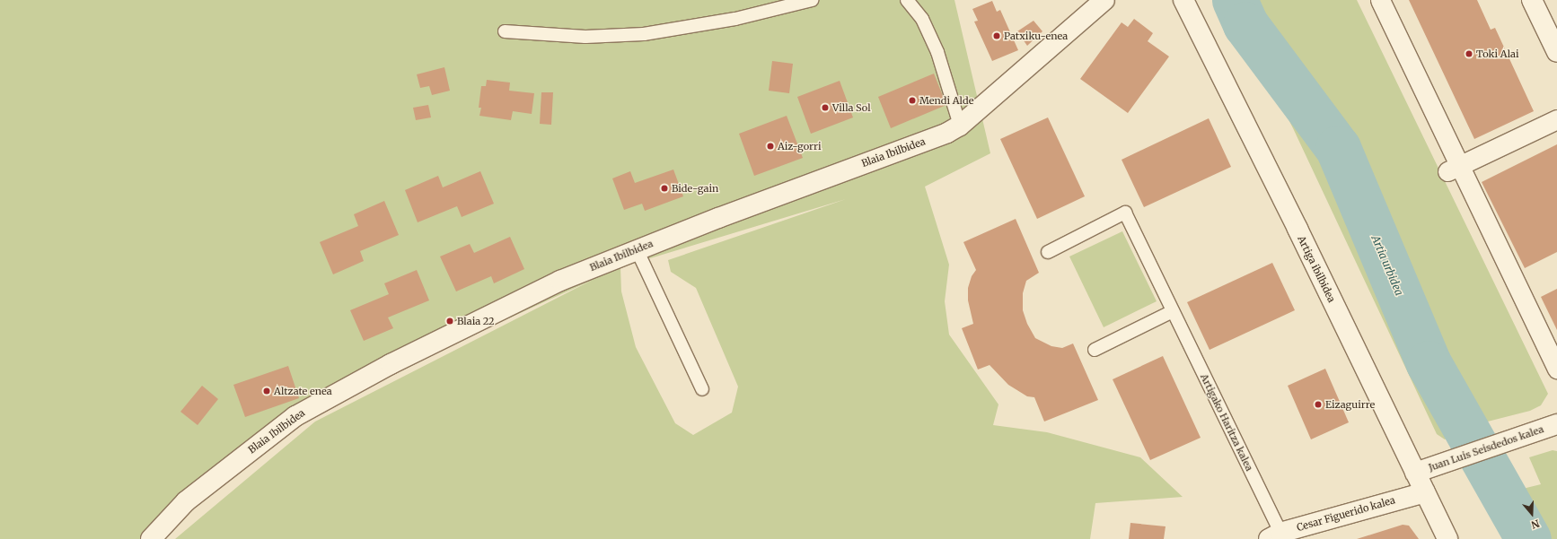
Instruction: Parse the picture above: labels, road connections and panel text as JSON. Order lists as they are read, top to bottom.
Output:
{
  "streets": {
    "street": [
      "Blaia Ibilbidea",
      "Artiga ibilbidea",
      "Juan Luis Seisdedos kalea",
      "Cesar Figuerido kalea"
    ],
    "lane": ["Artigako Haritza kalea"]
  },
  "crossings": [
    ["Artiga ibilbidea", "Juan Luis Seisdedos kalea"],
    ["Artiga ibilbidea", "Cesar Figuerido kalea"],
    ["Artigako Haritza kalea", "Cesar Figuerido kalea"]
  ],
  "water": ["Artia urbidea"],
  "places": [
    "Patxiku-enea",
    "Toki Alai",
    "Mendi Alde",
    "Villa Sol",
    "Aiz-gorri",
    "Bide-gain",
    "Blaia 22",
    "Altzate enea",
    "Eizaguirre"
  ],
  "north": "bottom"
}
